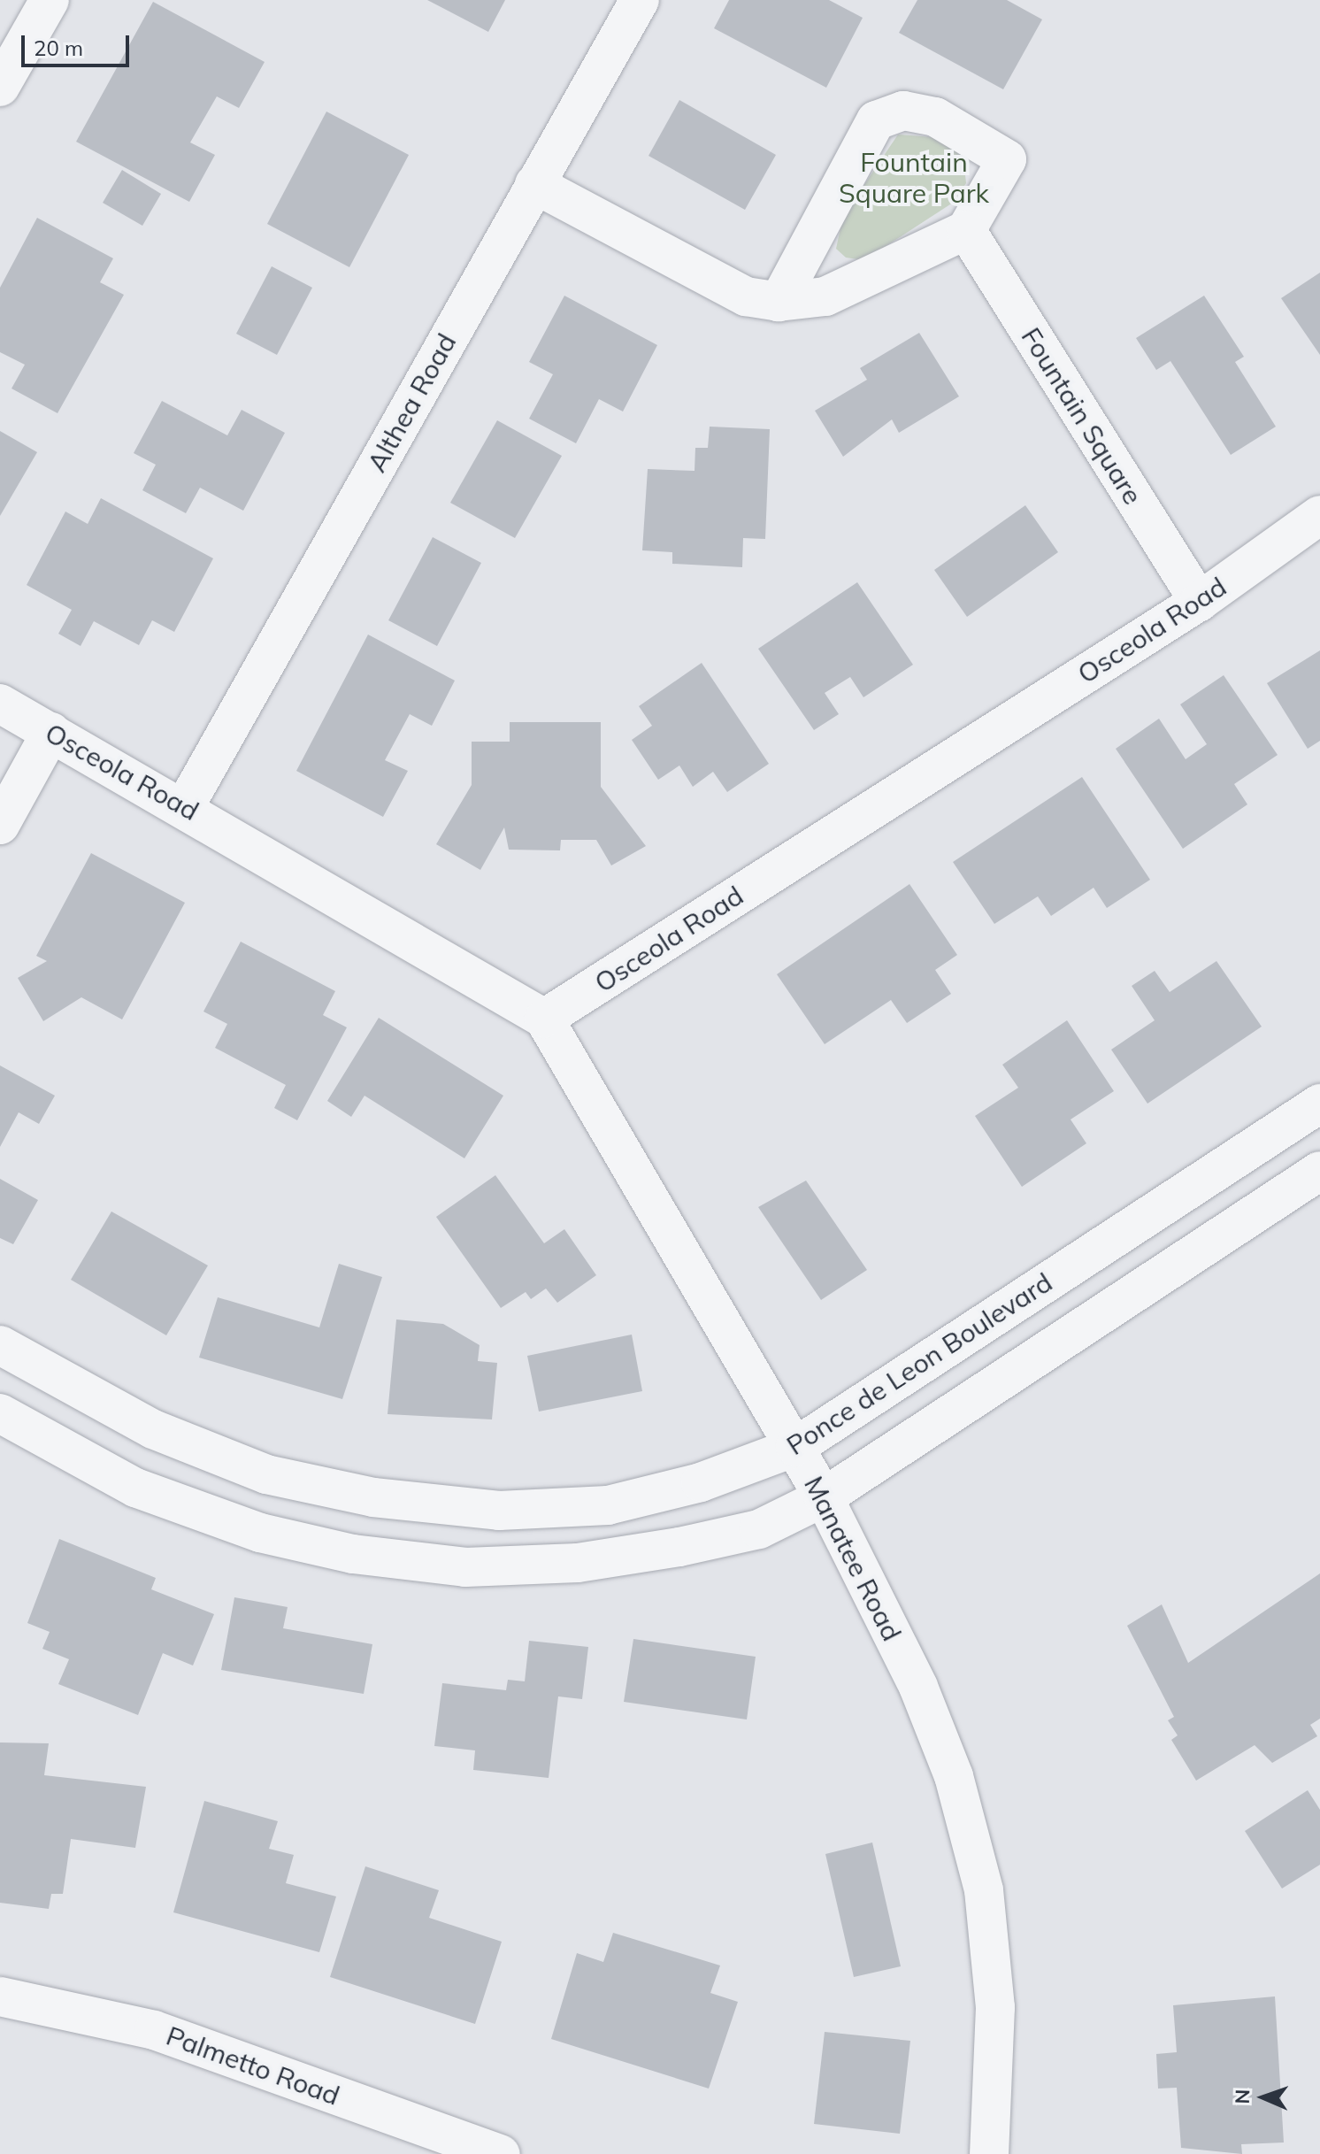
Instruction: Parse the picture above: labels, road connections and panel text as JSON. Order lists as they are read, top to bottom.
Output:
{
  "streets": {
    "street": [
      "Althea Road",
      "Fountain Square",
      "Osceola Road",
      "Ponce de Leon Boulevard",
      "Manatee Road",
      "Palmetto Road"
    ]
  },
  "crossings": [
    ["Althea Road", "Osceola Road"],
    ["Fountain Square", "Osceola Road"],
    ["Osceola Road", "Manatee Road"],
    ["Ponce de Leon Boulevard", "Manatee Road"]
  ],
  "parks": ["Fountain Square Park"],
  "scale_bar": "20 m",
  "north": "left"
}
